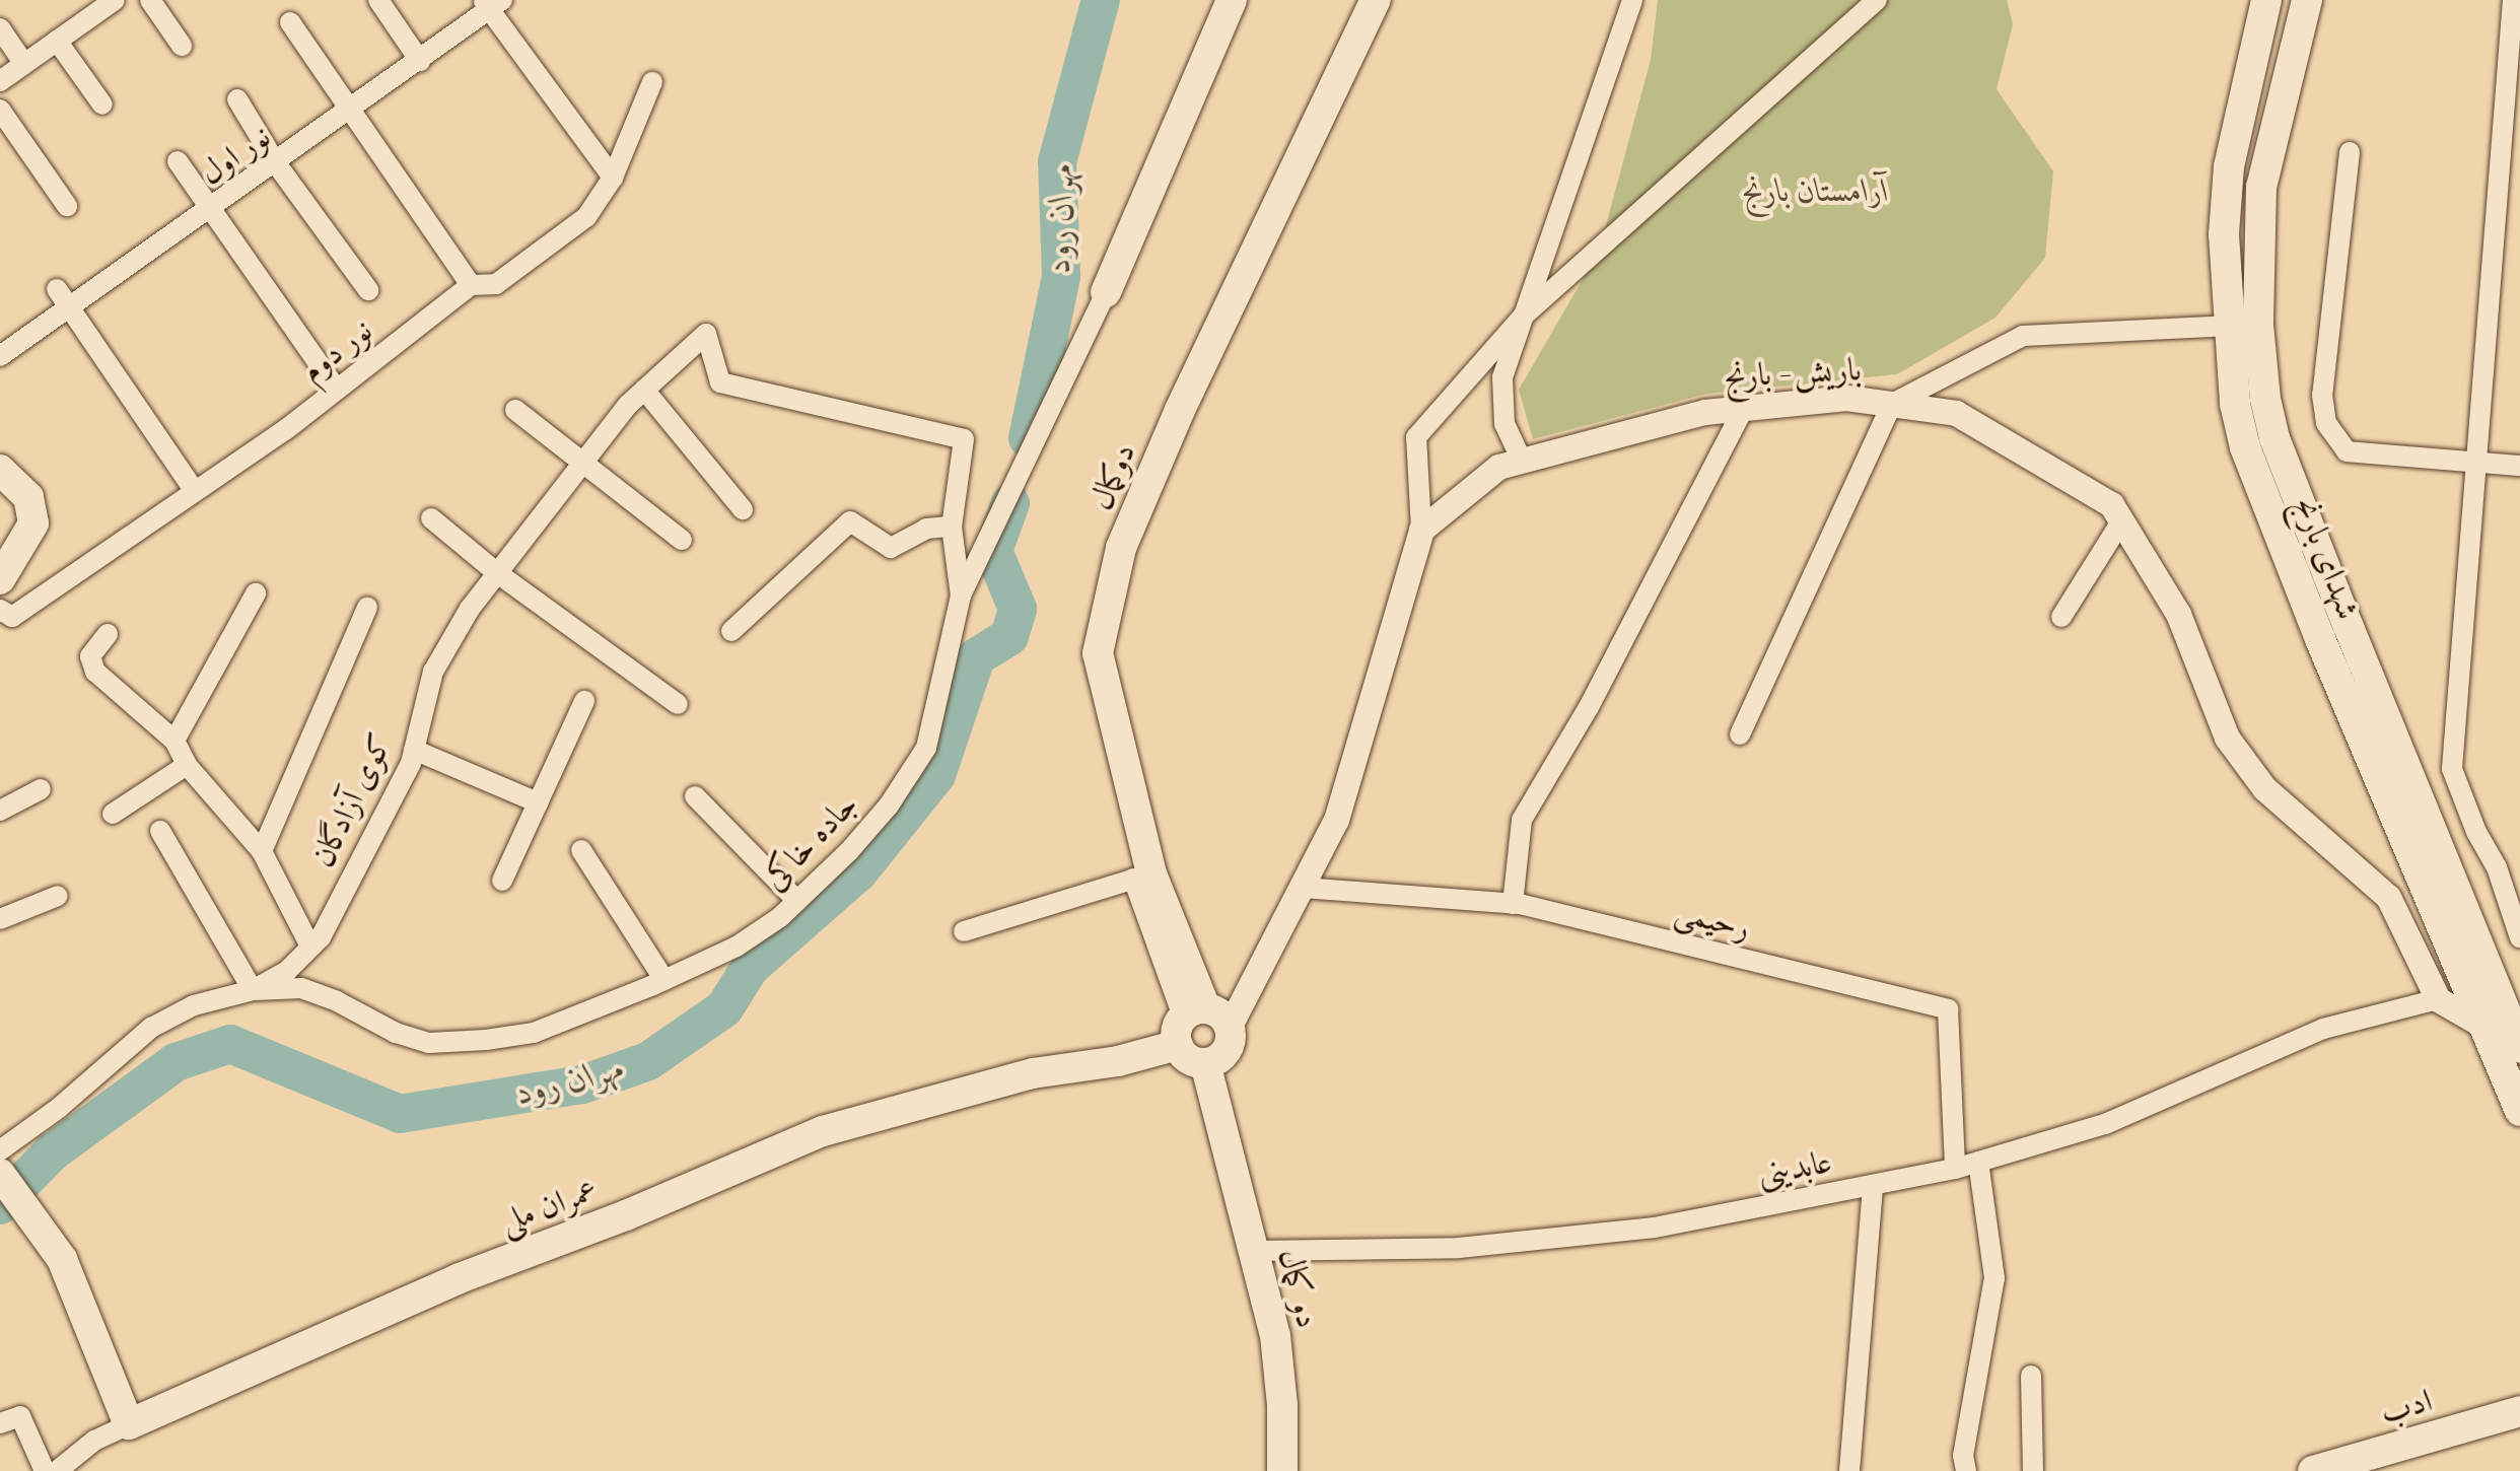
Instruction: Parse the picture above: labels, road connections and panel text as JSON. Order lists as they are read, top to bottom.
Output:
{
  "streets": {
    "main road": [
      "دوکمال",
      "شهدای بارنج",
      "عمران ملی",
      "دو کمال",
      "ادب"
    ],
    "street": [
      "نور اول",
      "نور دوم",
      "باریش - بارنج",
      "کوی آزادگان",
      "جاده خاکی",
      "رحیمی",
      "عابدینی"
    ]
  },
  "crossings": [
    ["باریش - بارنج", "عابدینی"],
    ["دوکمال", "عمران ملی"],
    ["کوی آزادگان", "جاده خاکی"],
    ["رحیمی", "عابدینی"],
    ["عابدینی", "دو کمال"]
  ],
  "water": ["مهران رود"],
  "parks": ["آرامستان بارنج"]
}
